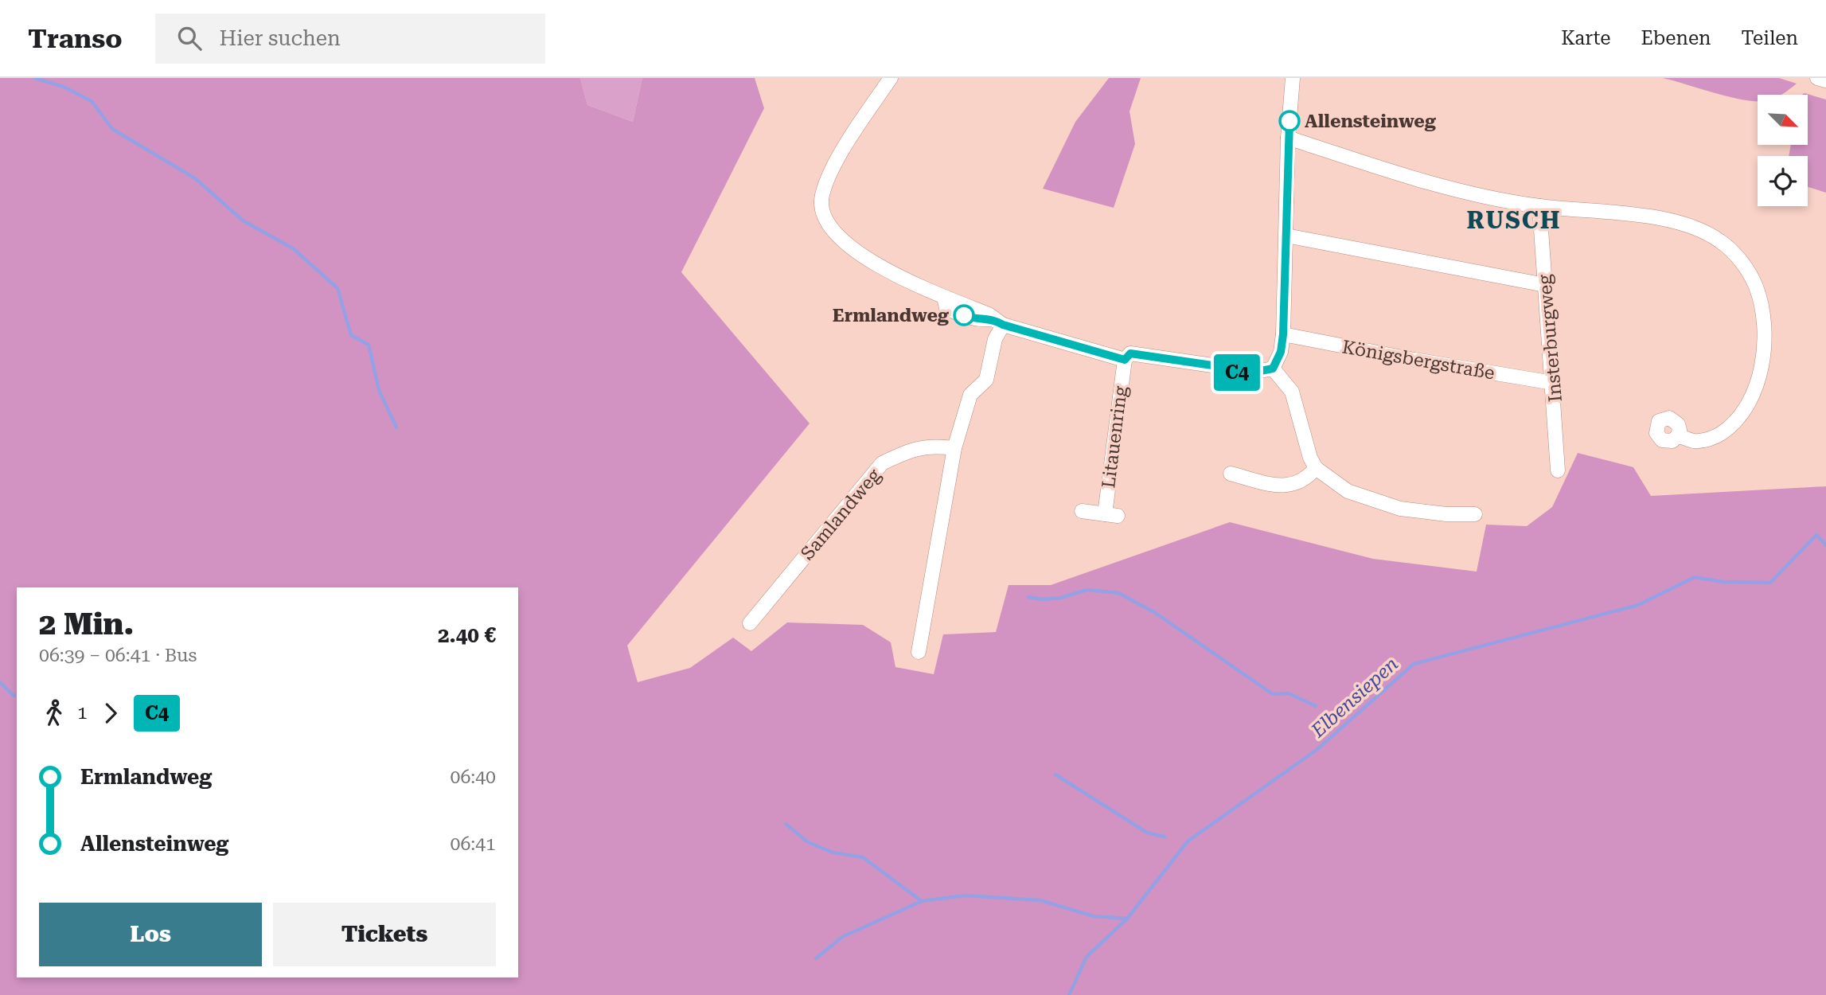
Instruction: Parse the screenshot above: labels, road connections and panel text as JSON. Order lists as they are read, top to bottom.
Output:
{
  "streets": {
    "street": [
      "Insterburgweg",
      "Königsbergstraße",
      "Litauenring",
      "Samlandweg"
    ]
  },
  "crossings": [
    ["Insterburgweg", "Königsbergstraße"]
  ],
  "districts": ["RUSCH"],
  "water": ["Elbensiepen"],
  "places": ["Allensteinweg", "Ermlandweg"],
  "lines": ["bus line C4"],
  "north": "bottom right",
  "page": {
    "header": "Transo",
    "search": "Hier suchen",
    "nav": ["Karte", "Ebenen", "Teilen"],
    "on_map": "C4",
    "heading": ["2 Min.", "06:39 – 06:41 · Bus", "2.40 €"],
    "legs": ["1", "C4"],
    "list": [
      {
        "name": "Ermlandweg",
        "value": "06:40"
      },
      {
        "name": "Allensteinweg",
        "value": "06:41"
      }
    ],
    "buttons": ["Los", "Tickets"]
  }
}
